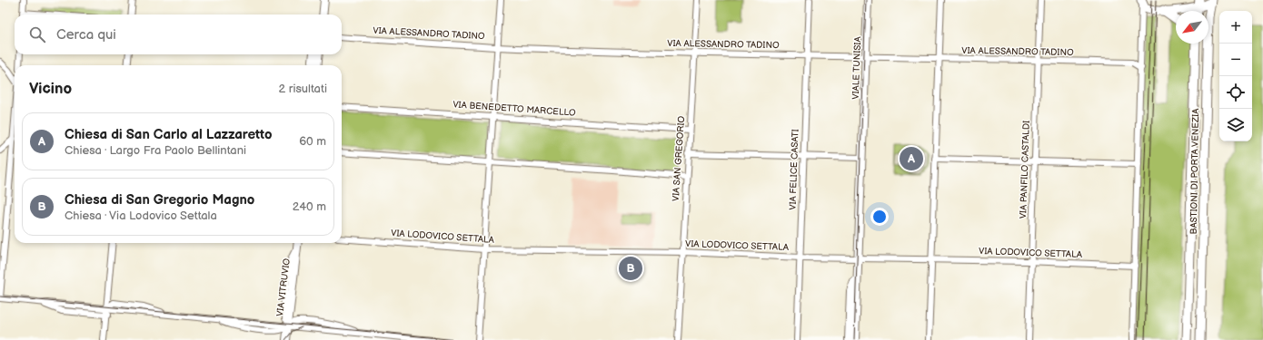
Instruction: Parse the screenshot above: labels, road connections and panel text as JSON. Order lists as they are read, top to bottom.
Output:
{
  "streets": {
    "main road": ["BASTIONI DI PORTA VENEZIA"],
    "street": [
      "VIA ALESSANDRO TADINO",
      "VIALE TUNISIA",
      "VIA BENEDETTO MARCELLO",
      "VIA SAN GREGORIO",
      "VIA FELICE CASATI",
      "VIA PANFILO CASTALDI",
      "VIA LODOVICO SETTALA",
      "VIA VITRUVIO"
    ]
  },
  "crossings": [
    ["VIA ALESSANDRO TADINO", "VIALE TUNISIA"],
    ["VIA ALESSANDRO TADINO", "VIA SAN GREGORIO"],
    ["VIA ALESSANDRO TADINO", "VIA FELICE CASATI"],
    ["VIA ALESSANDRO TADINO", "VIA PANFILO CASTALDI"],
    ["VIALE TUNISIA", "VIA LODOVICO SETTALA"],
    ["VIA BENEDETTO MARCELLO", "VIA SAN GREGORIO"],
    ["VIA SAN GREGORIO", "VIA LODOVICO SETTALA"],
    ["VIA FELICE CASATI", "VIA LODOVICO SETTALA"],
    ["VIA PANFILO CASTALDI", "VIA LODOVICO SETTALA"]
  ],
  "north": "bottom left",
  "page": {
    "map_buttons": ["+", "−"],
    "search": "Cerca qui",
    "heading": ["Vicino", "2 risultati"],
    "list": [
      {
        "mark": "A",
        "name": "Chiesa di San Carlo al Lazzaretto",
        "note": "Chiesa · Largo Fra Paolo Bellintani",
        "value": "60 m"
      },
      {
        "mark": "B",
        "name": "Chiesa di San Gregorio Magno",
        "note": "Chiesa · Via Lodovico Settala",
        "value": "240 m"
      }
    ],
    "pins": ["A", "B"]
  }
}
